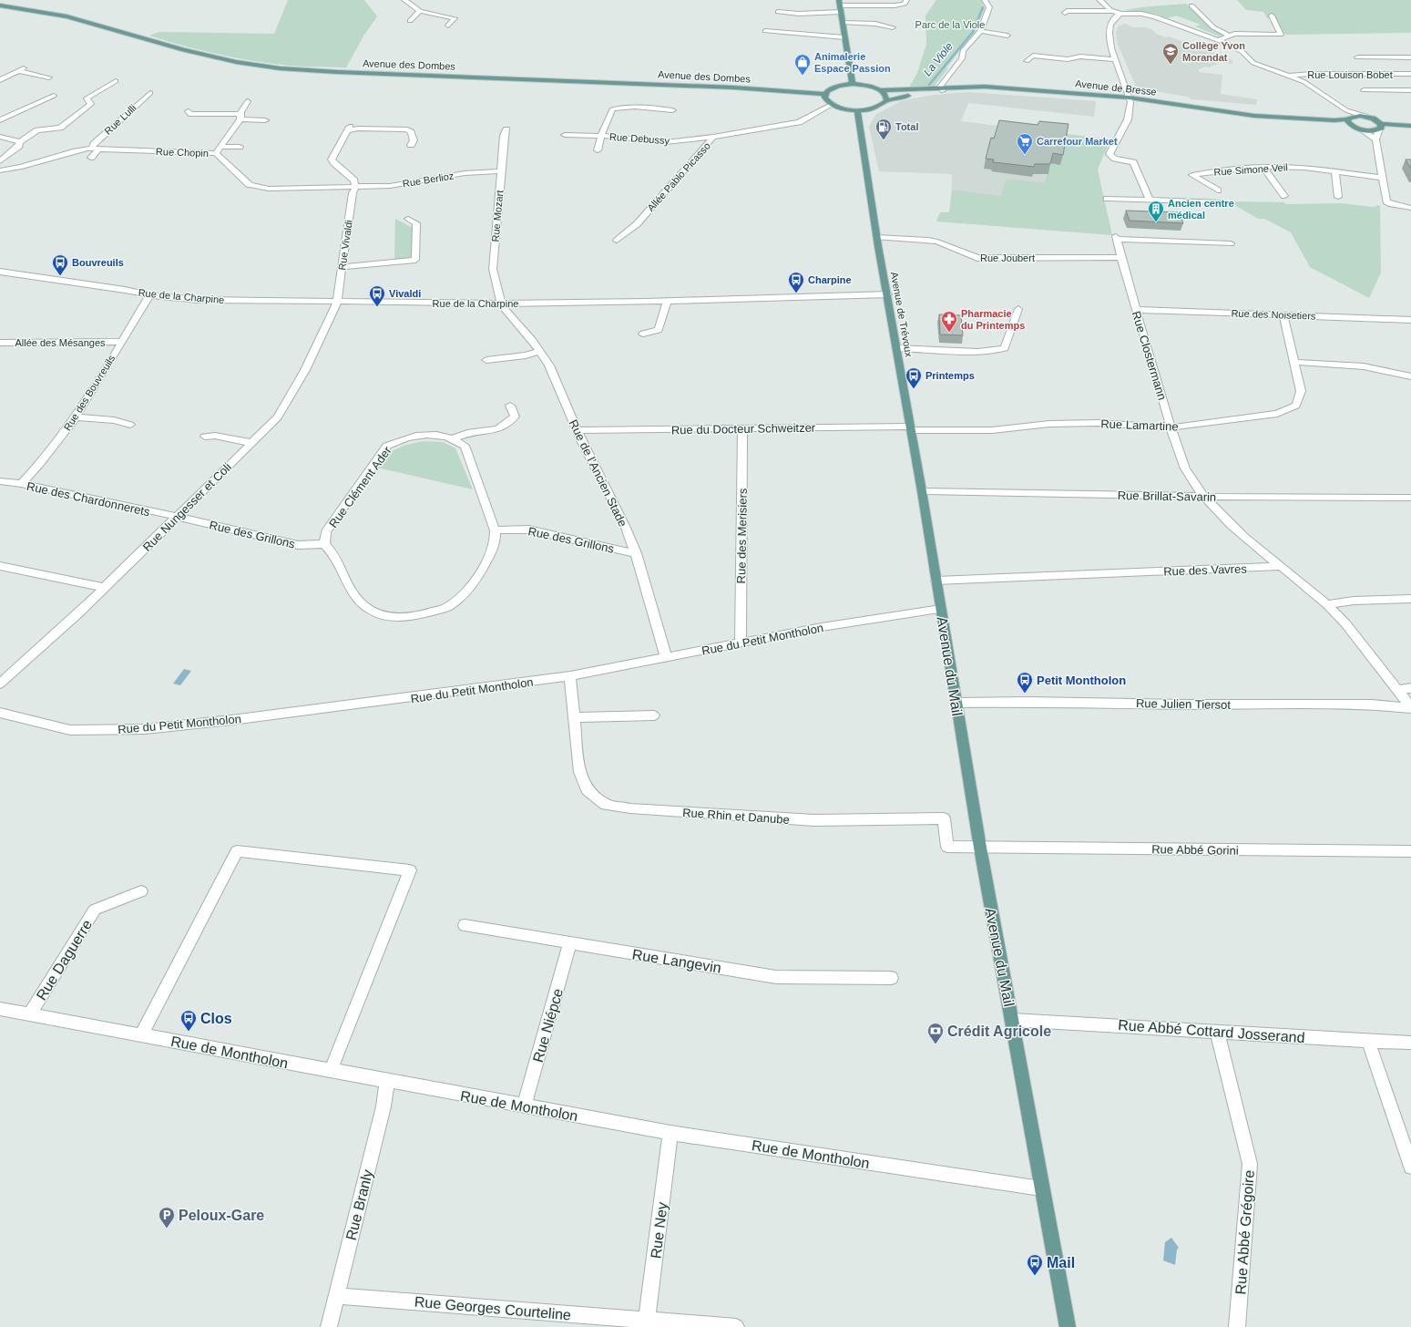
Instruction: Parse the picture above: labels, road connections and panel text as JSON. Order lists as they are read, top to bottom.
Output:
{
  "streets": {
    "main road": [
      "Avenue des Dombes",
      "Avenue de Bresse",
      "Avenue de Trévoux",
      "Avenue du Mail"
    ],
    "street": [
      "Rue Louison Bobet",
      "Rue Lulli",
      "Rue Debussy",
      "Rue Chopin",
      "Rue Simone Veil",
      "Allée Pablo Picasso",
      "Rue Berlioz",
      "Rue Mozart",
      "Rue Vivaldi",
      "Rue Joubert",
      "Rue de la Charpine",
      "Rue des Noisetiers",
      "Allée des Mésanges",
      "Rue Clostermann",
      "Rue des Bouvreuils",
      "Rue Lamartine",
      "Rue du Docteur Schweitzer",
      "Rue de l’Ancien Stade",
      "Rue Clément Ader",
      "Rue Brillat-Savarin",
      "Rue des Chardonnerets",
      "Rue Nungesser et Coli",
      "Rue des Grillons",
      "Rue des Merisiers",
      "Rue des Vavres",
      "Rue du Petit Montholon",
      "Rue Julien Tiersot",
      "Rue Rhin et Danube",
      "Rue Abbé Gorini",
      "Rue Daguerre",
      "Rue Langevin",
      "Rue Niépce",
      "Rue Abbé Cottard Josserand",
      "Rue de Montholon",
      "Rue Branly",
      "Rue Ney",
      "Rue Abbé Grégoire",
      "Rue Georges Courteline"
    ]
  },
  "crossings": [
    ["Avenue des Dombes", "Avenue de Bresse"],
    ["Avenue de Bresse", "Allée Pablo Picasso"],
    ["Avenue de Bresse", "Avenue de Trévoux"],
    ["Rue Lulli", "Rue Chopin"],
    ["Rue Debussy", "Allée Pablo Picasso"],
    ["Rue Chopin", "Rue Berlioz"],
    ["Rue Chopin", "Rue Vivaldi"],
    ["Rue Berlioz", "Rue Mozart"],
    ["Rue Berlioz", "Rue Vivaldi"],
    ["Rue Mozart", "Rue de la Charpine"],
    ["Rue Mozart", "Rue de l’Ancien Stade"],
    ["Rue Vivaldi", "Rue de la Charpine"],
    ["Rue Vivaldi", "Rue Nungesser et Coli"],
    ["Rue Joubert", "Avenue de Trévoux"],
    ["Rue Joubert", "Rue Clostermann"],
    ["Rue de la Charpine", "Avenue de Trévoux"],
    ["Rue de la Charpine", "Rue des Bouvreuils"],
    ["Rue de la Charpine", "Rue de l’Ancien Stade"],
    ["Rue de la Charpine", "Rue Nungesser et Coli"],
    ["Avenue de Trévoux", "Rue Lamartine"],
    ["Avenue de Trévoux", "Rue du Docteur Schweitzer"],
    ["Avenue de Trévoux", "Rue Brillat-Savarin"],
    ["Avenue de Trévoux", "Rue des Vavres"],
    ["Avenue de Trévoux", "Rue du Petit Montholon"],
    ["Avenue de Trévoux", "Avenue du Mail"],
    ["Rue des Noisetiers", "Rue Clostermann"],
    ["Rue des Noisetiers", "Rue Lamartine"],
    ["Allée des Mésanges", "Rue des Bouvreuils"],
    ["Rue Clostermann", "Rue Lamartine"],
    ["Rue Clostermann", "Rue Brillat-Savarin"],
    ["Rue Clostermann", "Rue des Vavres"],
    ["Rue des Bouvreuils", "Rue des Chardonnerets"],
    ["Rue Lamartine", "Rue du Docteur Schweitzer"],
    ["Rue du Docteur Schweitzer", "Rue de l’Ancien Stade"],
    ["Rue du Docteur Schweitzer", "Rue des Merisiers"],
    ["Rue de l’Ancien Stade", "Rue des Grillons"],
    ["Rue de l’Ancien Stade", "Rue du Petit Montholon"],
    ["Rue Clément Ader", "Rue des Grillons"],
    ["Rue des Chardonnerets", "Rue Nungesser et Coli"],
    ["Rue des Chardonnerets", "Rue des Grillons"],
    ["Rue Nungesser et Coli", "Rue des Grillons"],
    ["Rue des Merisiers", "Rue du Petit Montholon"],
    ["Rue du Petit Montholon", "Avenue du Mail"],
    ["Rue du Petit Montholon", "Rue Rhin et Danube"],
    ["Avenue du Mail", "Rue Julien Tiersot"],
    ["Avenue du Mail", "Rue Rhin et Danube"],
    ["Avenue du Mail", "Rue Abbé Gorini"],
    ["Avenue du Mail", "Rue Abbé Cottard Josserand"],
    ["Avenue du Mail", "Rue de Montholon"],
    ["Rue Rhin et Danube", "Rue Abbé Gorini"],
    ["Rue Daguerre", "Rue de Montholon"],
    ["Rue Langevin", "Rue Niépce"],
    ["Rue Niépce", "Rue de Montholon"],
    ["Rue Abbé Cottard Josserand", "Rue Abbé Grégoire"],
    ["Rue de Montholon", "Rue Branly"],
    ["Rue de Montholon", "Rue Ney"],
    ["Rue Branly", "Rue Georges Courteline"],
    ["Rue Ney", "Rue Georges Courteline"]
  ],
  "water": ["La Viole"],
  "parks": ["Parc de la Viole"],
  "places": {
    "school or university": ["Collège Yvon Morandat"],
    "shop": ["Animalerie Espace Passion"],
    "fuel station": ["Total"],
    "supermarket": ["Carrefour Market"],
    "building": ["Ancien centre médical"],
    "bus stop": [
      "Bouvreuils",
      "Charpine",
      "Vivaldi",
      "Printemps",
      "Petit Montholon",
      "Clos",
      "Mail"
    ],
    "pharmacy": ["Pharmacie du Printemps"],
    "bank": ["Crédit Agricole"],
    "parking": ["Peloux-Gare"]
  }
}
